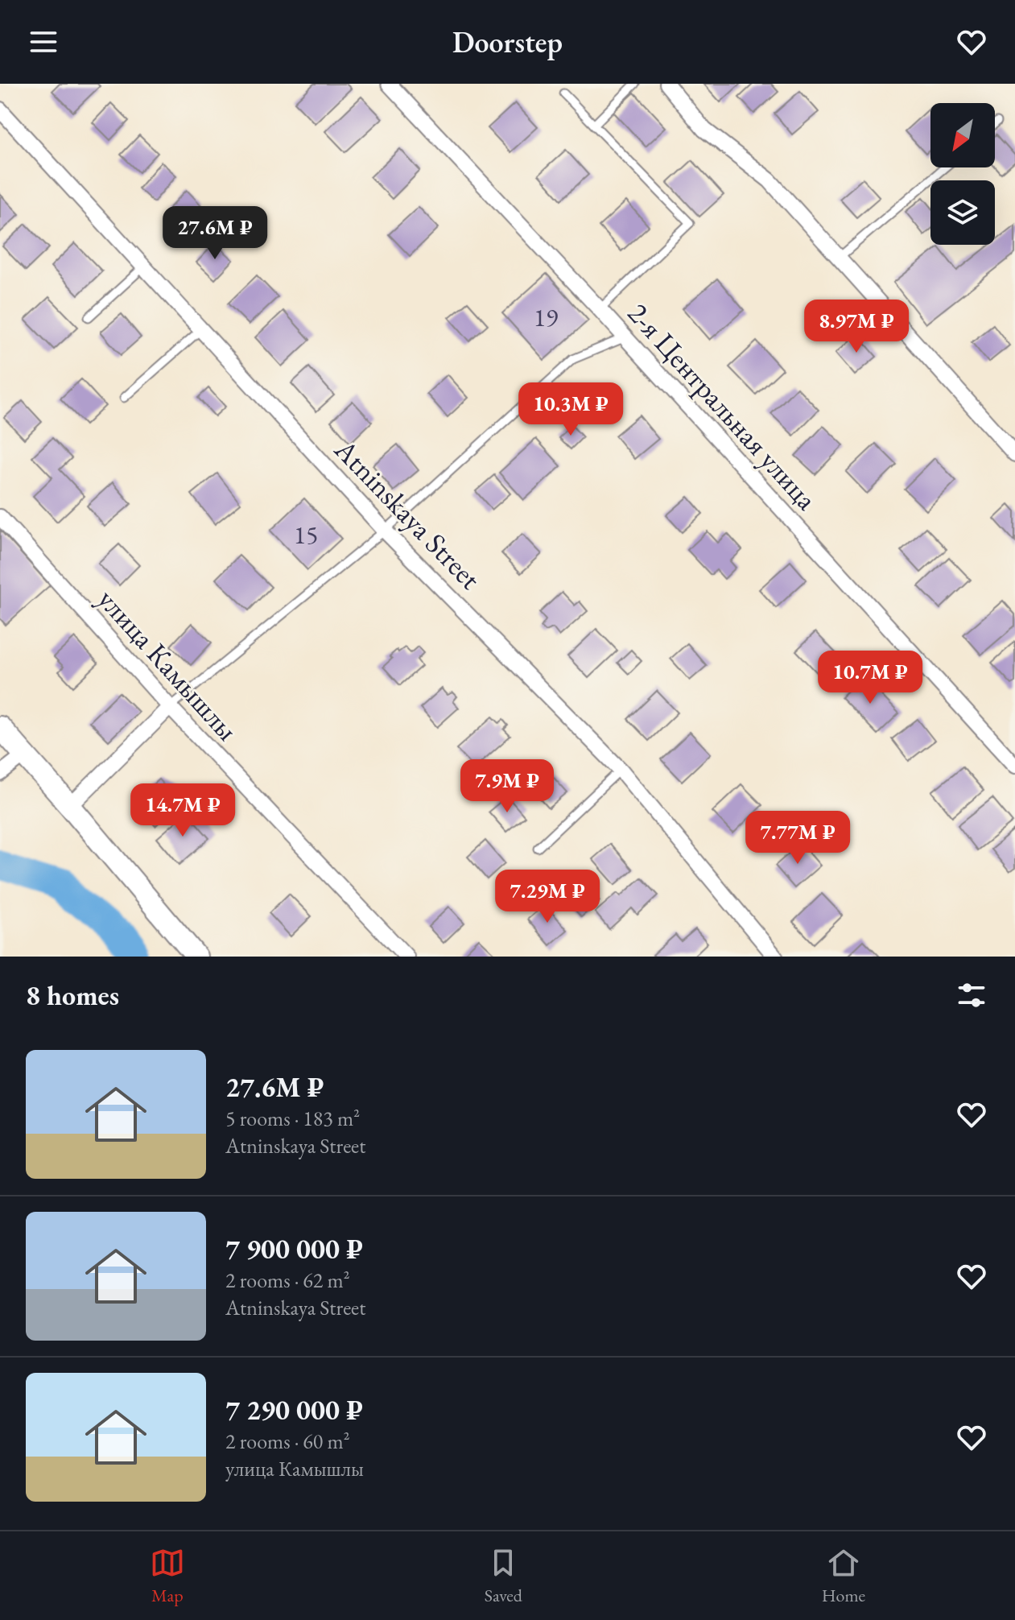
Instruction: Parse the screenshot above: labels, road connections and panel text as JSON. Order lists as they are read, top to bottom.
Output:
{
  "streets": {
    "street": ["2-я Центральная улица", "Atninskaya Street", "улица Камышлы"]
  },
  "house_numbers": ["19", "15"],
  "north": "bottom left",
  "page": {
    "header": "Doorstep",
    "price": [
      "27.6M ₽",
      "8.97M ₽",
      "10.3M ₽",
      "10.7M ₽",
      "7.9M ₽",
      "14.7M ₽",
      "7.77M ₽",
      "7.29M ₽"
    ],
    "heading": "8 homes",
    "list": [
      {
        "name": "27.6M ₽",
        "note": "5 rooms · 183 m² · Atninskaya Street"
      },
      {
        "name": "7 900 000 ₽",
        "note": "2 rooms · 62 m² · Atninskaya Street"
      },
      {
        "name": "7 290 000 ₽",
        "note": "2 rooms · 60 m² · улица Камышлы"
      }
    ],
    "tabs": ["Map", "Saved", "Home"]
  }
}
